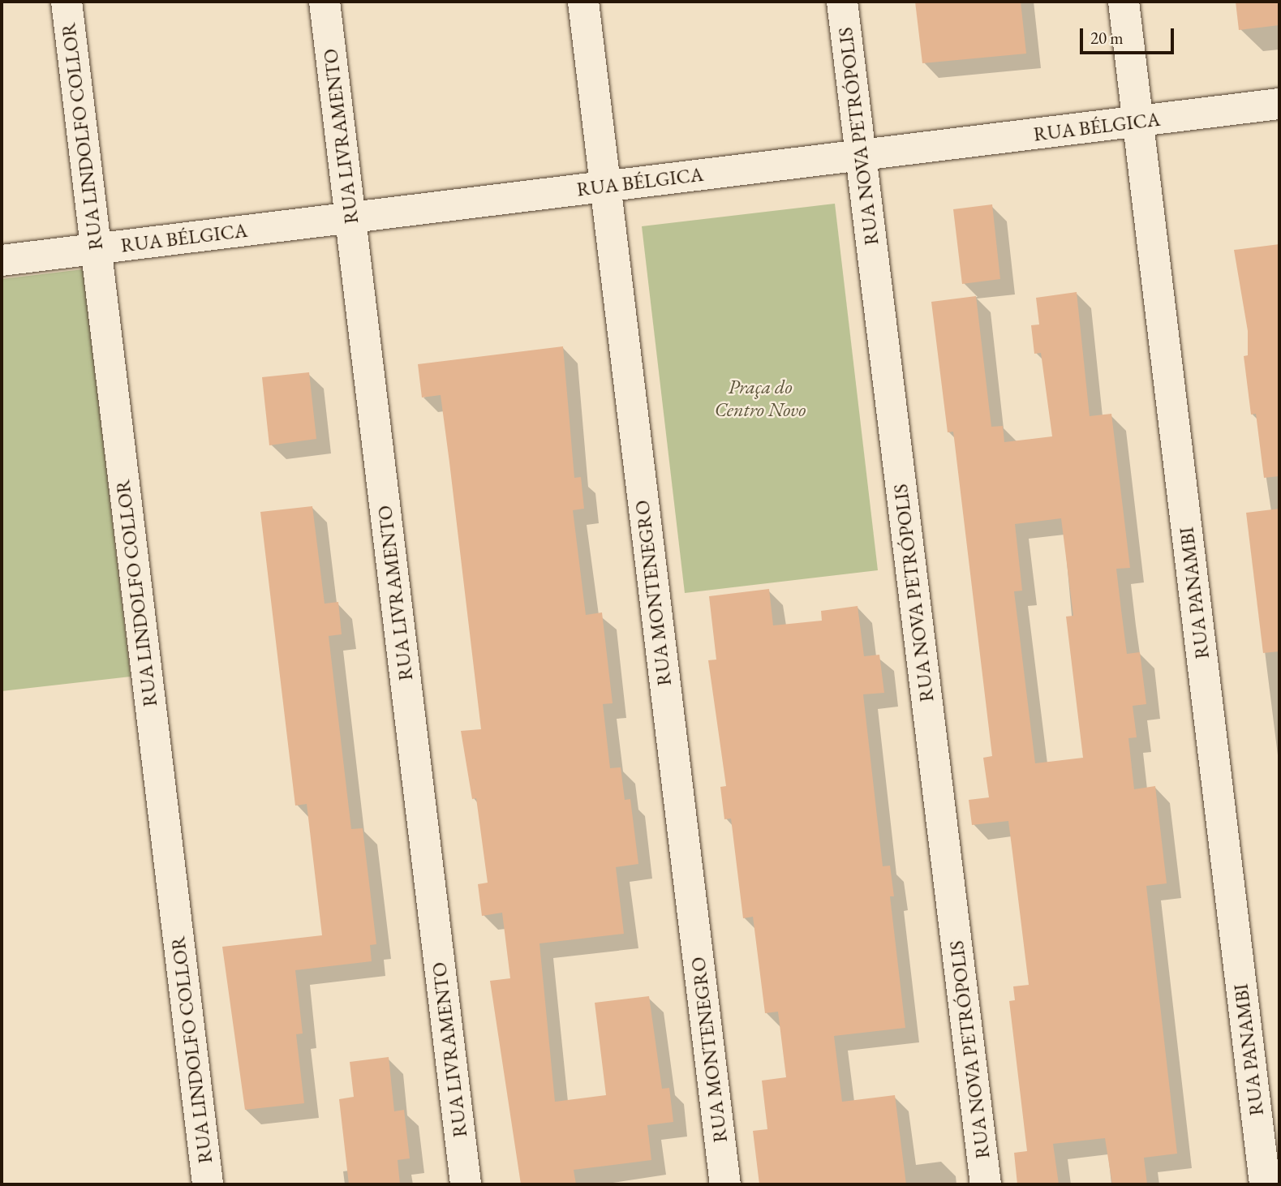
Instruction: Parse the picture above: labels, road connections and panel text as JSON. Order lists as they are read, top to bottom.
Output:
{
  "streets": {
    "street": [
      "RUA BÉLGICA",
      "RUA LINDOLFO COLLOR",
      "RUA LIVRAMENTO",
      "RUA NOVA PETRÓPOLIS",
      "RUA MONTENEGRO",
      "RUA PANAMBI"
    ]
  },
  "crossings": [
    ["RUA BÉLGICA", "RUA LINDOLFO COLLOR"],
    ["RUA BÉLGICA", "RUA LIVRAMENTO"],
    ["RUA BÉLGICA", "RUA NOVA PETRÓPOLIS"],
    ["RUA BÉLGICA", "RUA MONTENEGRO"],
    ["RUA BÉLGICA", "RUA PANAMBI"]
  ],
  "parks": ["Praça do Centro Novo"],
  "scale_bar": "20 m"
}
